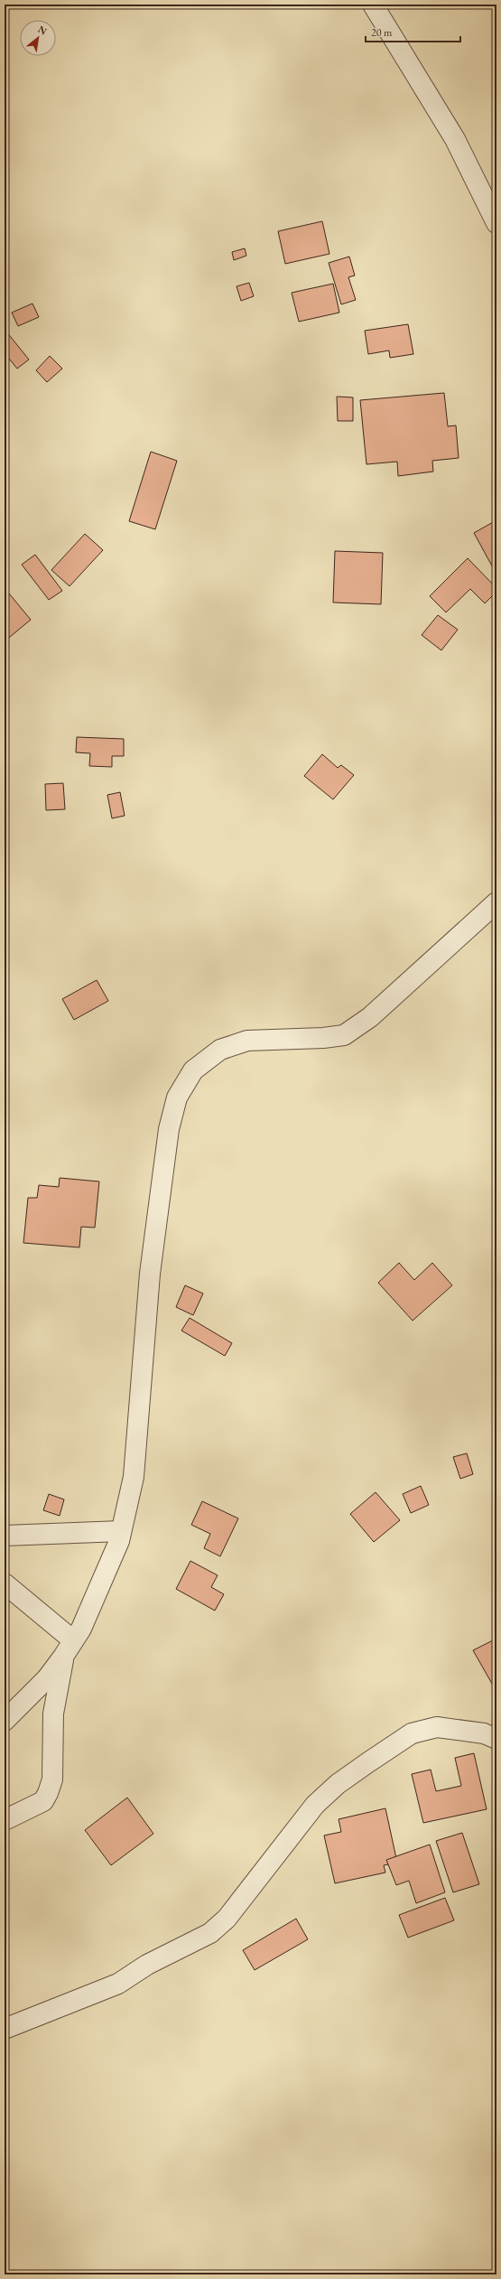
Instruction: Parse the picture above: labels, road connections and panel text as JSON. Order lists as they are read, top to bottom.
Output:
{
  "scale_bar": "20 m",
  "north": "top right"
}
